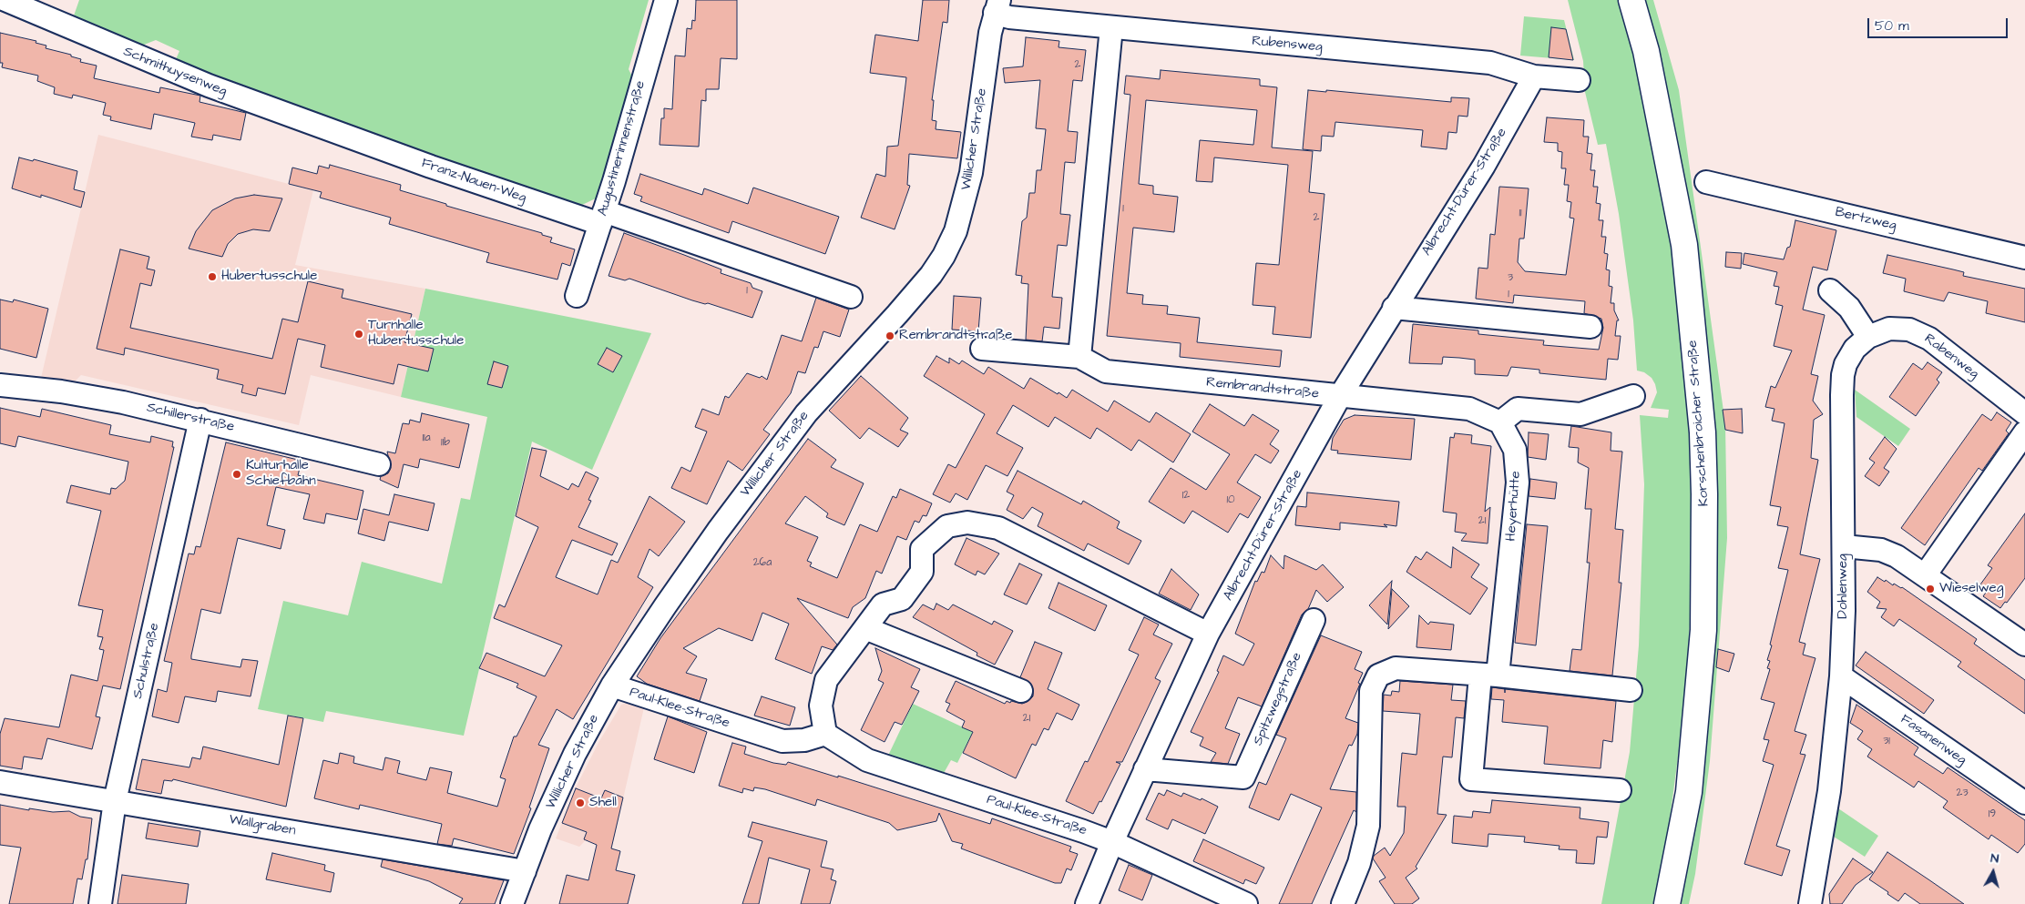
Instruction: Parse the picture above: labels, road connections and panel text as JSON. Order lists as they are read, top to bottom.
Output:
{
  "streets": {
    "main road": ["Korschenbroicher Straße"],
    "street": [
      "Rubensweg",
      "Schmithuysenweg",
      "Willicher Straße",
      "Augustinerinnenstraße",
      "Franz-Nauen-Weg",
      "Albrecht-Dürer-Straße",
      "Bertzweg",
      "Rabenweg",
      "Rembrandtstraße",
      "Schillerstraße",
      "Heyerhütte",
      "Dohlenweg",
      "Schulstraße",
      "Spitzwegstraße",
      "Paul-Klee-Straße",
      "Fasanenweg",
      "Wallgraben"
    ]
  },
  "crossings": [
    ["Rubensweg", "Willicher Straße"],
    ["Rubensweg", "Albrecht-Dürer-Straße"],
    ["Schmithuysenweg", "Franz-Nauen-Weg"],
    ["Willicher Straße", "Paul-Klee-Straße"],
    ["Willicher Straße", "Wallgraben"],
    ["Augustinerinnenstraße", "Franz-Nauen-Weg"],
    ["Albrecht-Dürer-Straße", "Rembrandtstraße"],
    ["Albrecht-Dürer-Straße", "Spitzwegstraße"],
    ["Albrecht-Dürer-Straße", "Paul-Klee-Straße"],
    ["Rabenweg", "Dohlenweg"],
    ["Schillerstraße", "Schulstraße"],
    ["Dohlenweg", "Fasanenweg"],
    ["Schulstraße", "Wallgraben"]
  ],
  "places": [
    "Hubertusschule",
    "Turnhalle Hubertusschule",
    "Rembrandtstraße",
    "Kulturhalle Schiefbahn",
    "Wieselweg",
    "Shell"
  ],
  "house_numbers": [
    "2",
    "1",
    "11",
    "2",
    "3",
    "1",
    "1",
    "11a",
    "11b",
    "12",
    "10",
    "21",
    "26a",
    "21",
    "31",
    "23",
    "19"
  ],
  "scale_bar": "50 m",
  "north": "top"
}
